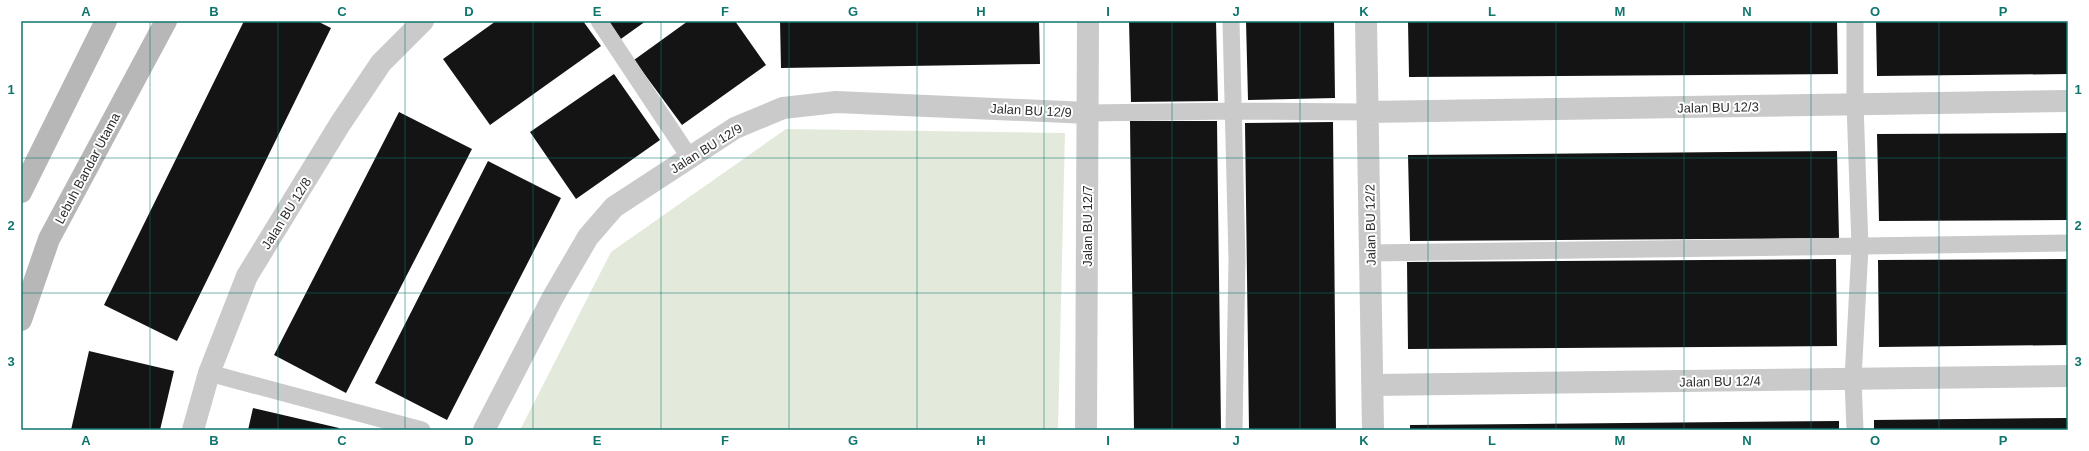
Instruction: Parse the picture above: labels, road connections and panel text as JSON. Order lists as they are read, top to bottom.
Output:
{
  "streets": {
    "main road": ["Lebuh Bandar Utama"],
    "street": [
      "Jalan BU 12/3",
      "Jalan BU 12/9",
      "Jalan BU 12/8",
      "Jalan BU 12/2",
      "Jalan BU 12/7",
      "Jalan BU 12/4"
    ]
  },
  "crossings": [
    ["Jalan BU 12/3", "Jalan BU 12/2"],
    ["Jalan BU 12/9", "Jalan BU 12/7"],
    ["Jalan BU 12/2", "Jalan BU 12/4"]
  ],
  "grid": {
    "columns": [
      "A",
      "B",
      "C",
      "D",
      "E",
      "F",
      "G",
      "H",
      "I",
      "J",
      "K",
      "L",
      "M",
      "N",
      "O",
      "P"
    ],
    "rows": ["1", "2", "3"]
  }
}
